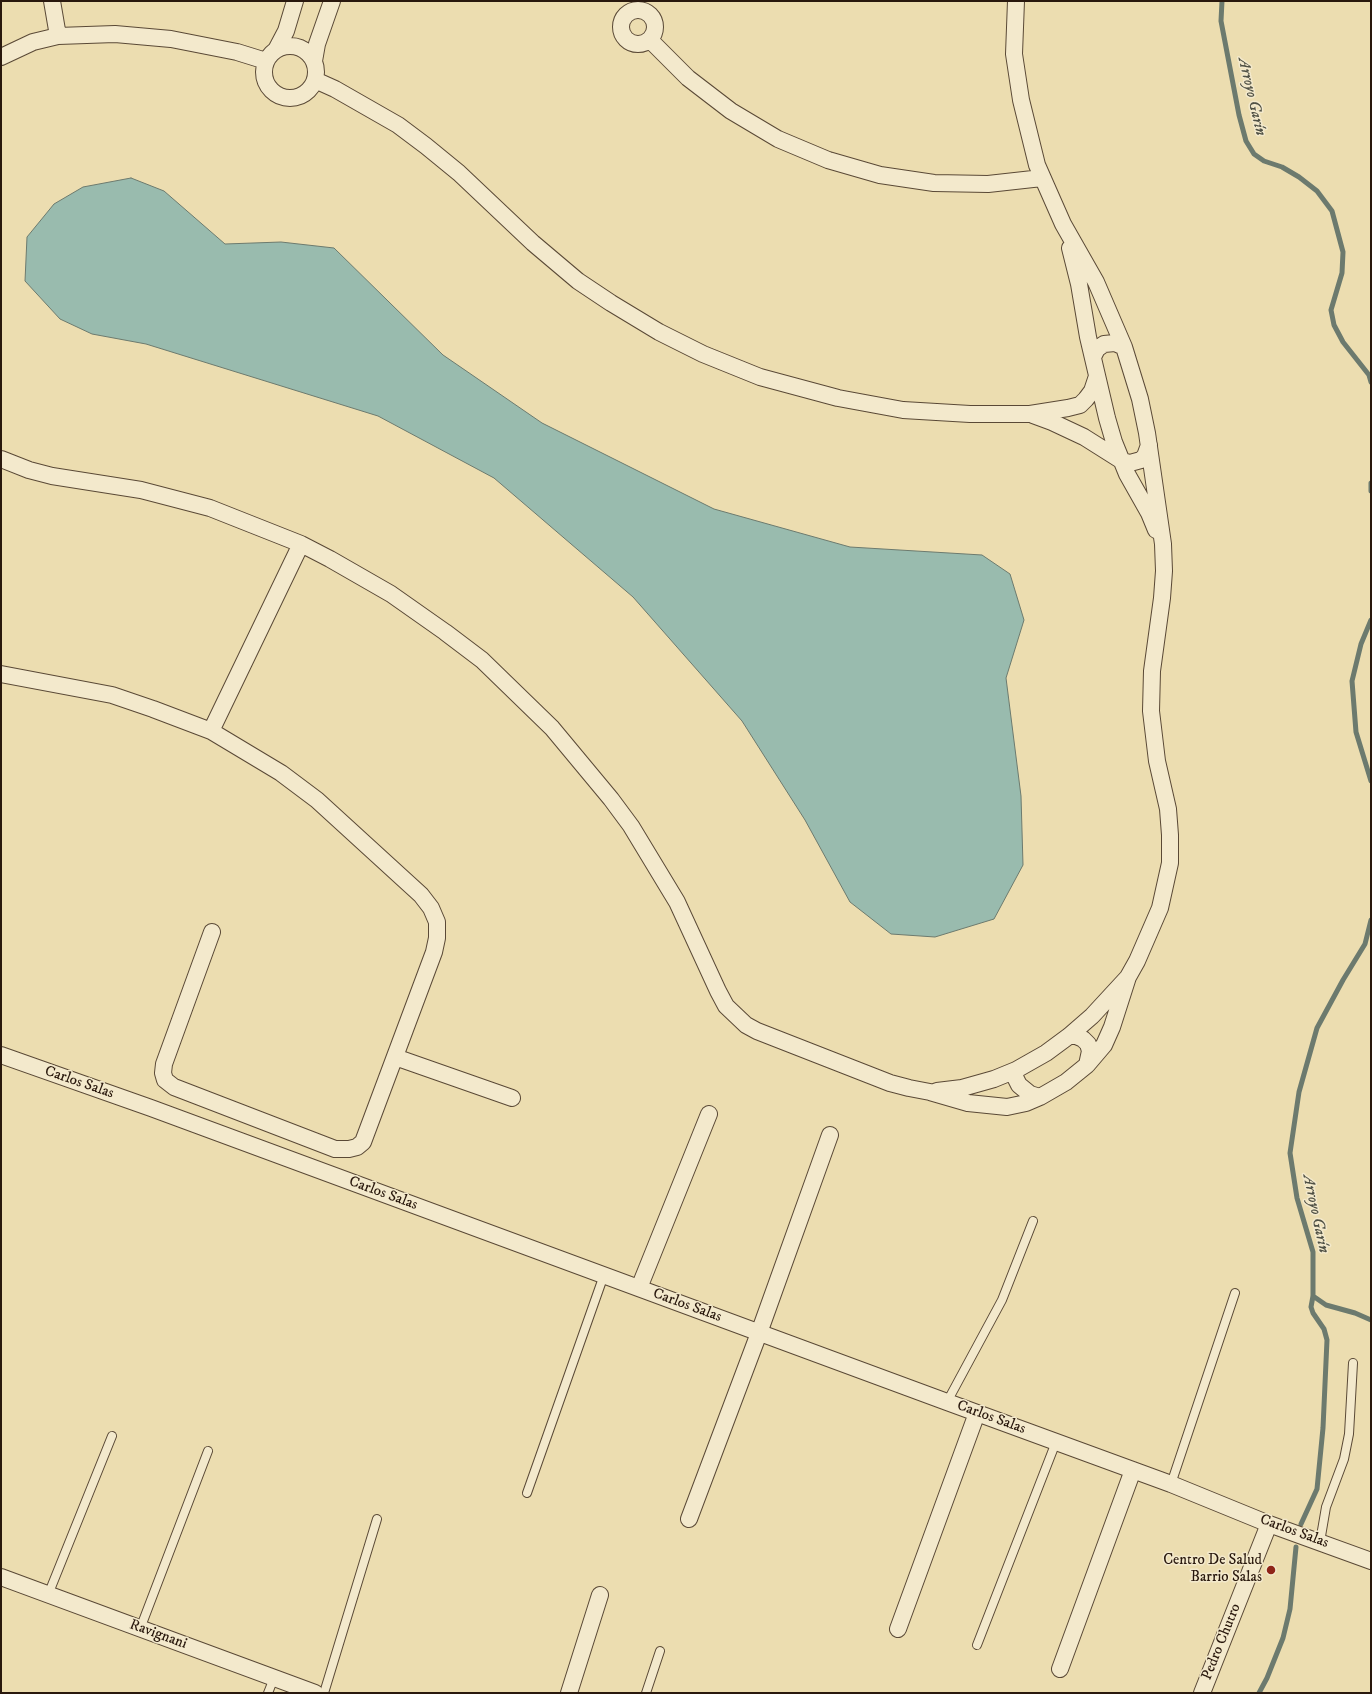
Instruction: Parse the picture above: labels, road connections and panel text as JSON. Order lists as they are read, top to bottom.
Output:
{
  "streets": {
    "street": ["Carlos Salas", "Ravignani", "Pedro Chutro"]
  },
  "crossings": [
    ["Carlos Salas", "Pedro Chutro"]
  ],
  "water": ["Arroyo Garín"],
  "places": ["Centro De Salud Barrio Salas"]
}
